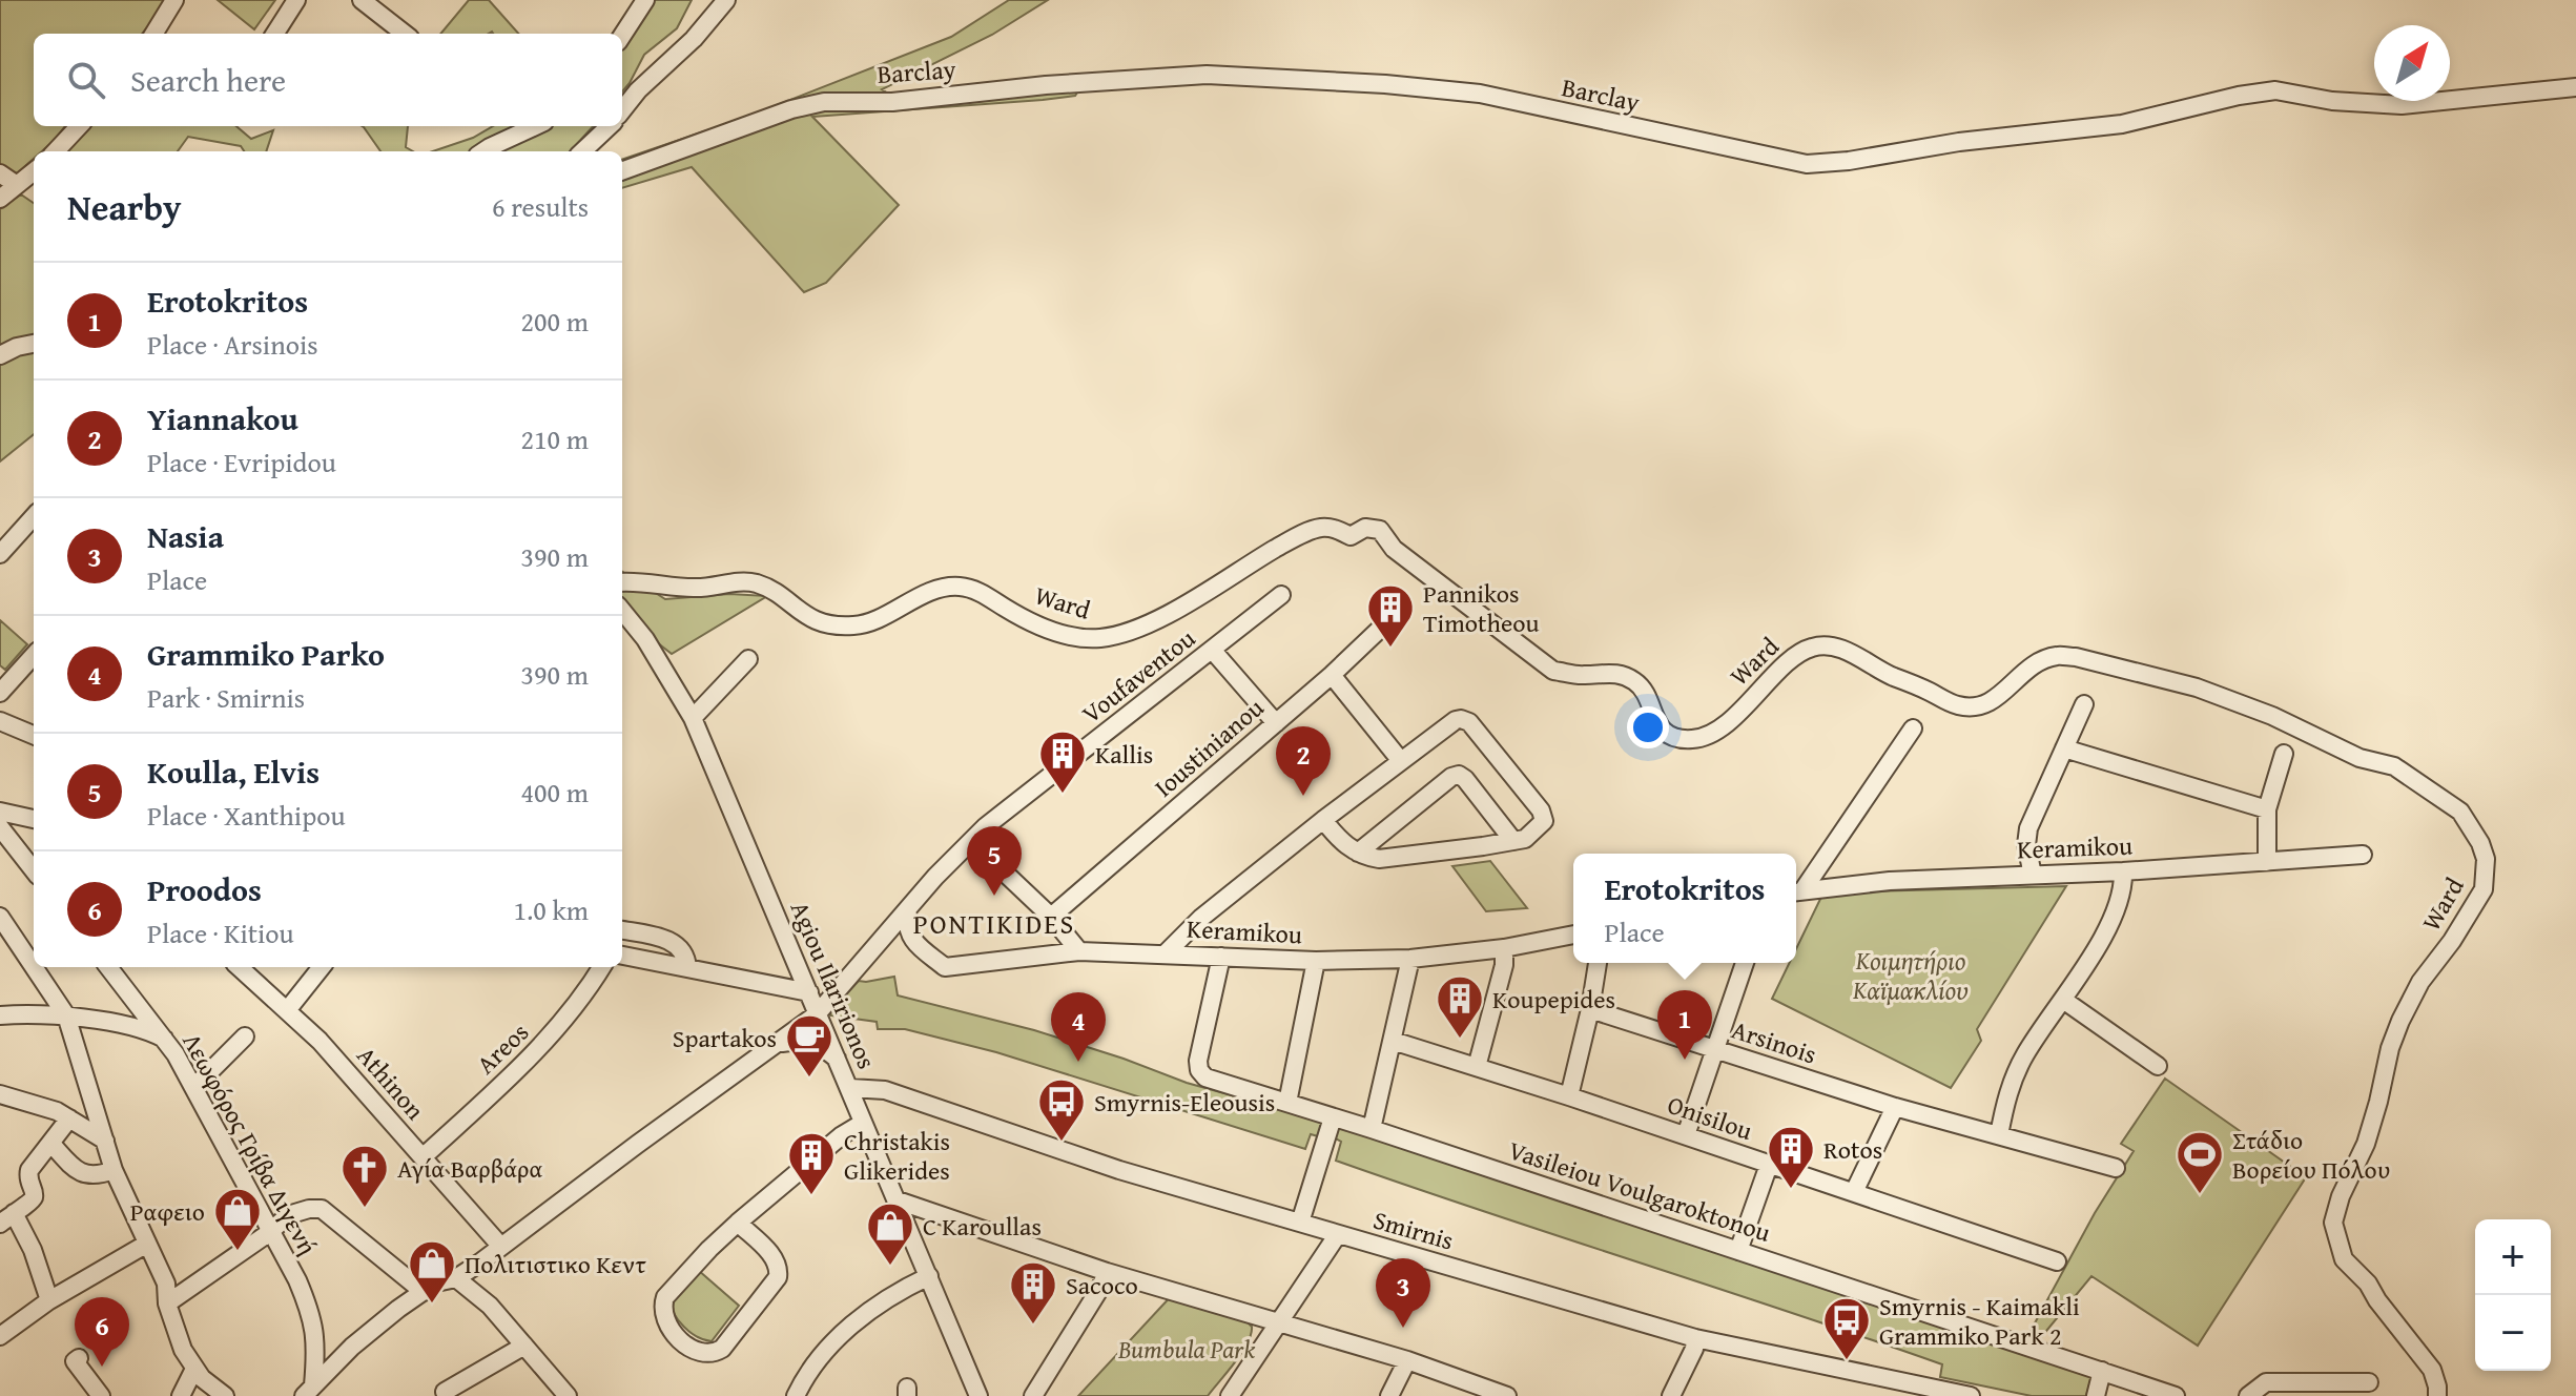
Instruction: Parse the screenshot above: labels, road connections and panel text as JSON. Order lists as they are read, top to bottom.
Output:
{
  "streets": {
    "street": [
      "Barclay",
      "Ward",
      "Voufaventou",
      "Ioustinianou",
      "Keramikou",
      "Agiou Ilaririonos",
      "Arsinois",
      "Areos",
      "Athinon",
      "Onisilou",
      "Λεωφόρος Γρίβα Διγενή",
      "Vasileiou Voulgaroktonou",
      "Smirnis"
    ]
  },
  "crossings": [
    ["Voufaventou", "Agiou Ilaririonos"],
    ["Voufaventou", "Athinon"],
    ["Voufaventou", "Λεωφόρος Γρίβα Διγενή"],
    ["Keramikou", "Vasileiou Voulgaroktonou"],
    ["Agiou Ilaririonos", "Smirnis"],
    ["Areos", "Athinon"]
  ],
  "districts": ["PONTIKIDES"],
  "parks": ["Κοιμητήριο Καϊμακλίου", "Bumbula Park"],
  "places": {
    "building": [
      "Pannikos Timotheou",
      "Kallis",
      "Koupepides",
      "Rotos",
      "Christakis Glikerides",
      "Sacoco"
    ],
    "cafe": ["Spartakos"],
    "bus stop": ["Smyrnis-Eleousis", "Smyrnis - Kaimakli Grammiko Park 2"],
    "sports": ["Στάδιο Βορείου Πόλου"],
    "church": ["Αγία Βαρβάρα"],
    "shop": ["Ραφειο", "C Karoullas", "Πολιτιστικο Κεντ"]
  },
  "north": "top right",
  "page": {
    "search": "Search here",
    "heading": ["Nearby", "6 results"],
    "list": [
      {
        "mark": "1",
        "name": "Erotokritos",
        "note": "Place · Arsinois",
        "value": "200 m"
      },
      {
        "mark": "2",
        "name": "Yiannakou",
        "note": "Place · Evripidou",
        "value": "210 m"
      },
      {
        "mark": "3",
        "name": "Nasia",
        "note": "Place",
        "value": "390 m"
      },
      {
        "mark": "4",
        "name": "Grammiko Parko",
        "note": "Park · Smirnis",
        "value": "390 m"
      },
      {
        "mark": "5",
        "name": "Koulla, Elvis",
        "note": "Place · Xanthipou",
        "value": "400 m"
      },
      {
        "mark": "6",
        "name": "Proodos",
        "note": "Place · Kitiou",
        "value": "1.0 km"
      }
    ],
    "pins": [
      "2",
      "5",
      "1",
      "4",
      "3",
      "6"
    ],
    "popup": ["Erotokritos", "Place"],
    "map_buttons": ["+", "−"]
  }
}
